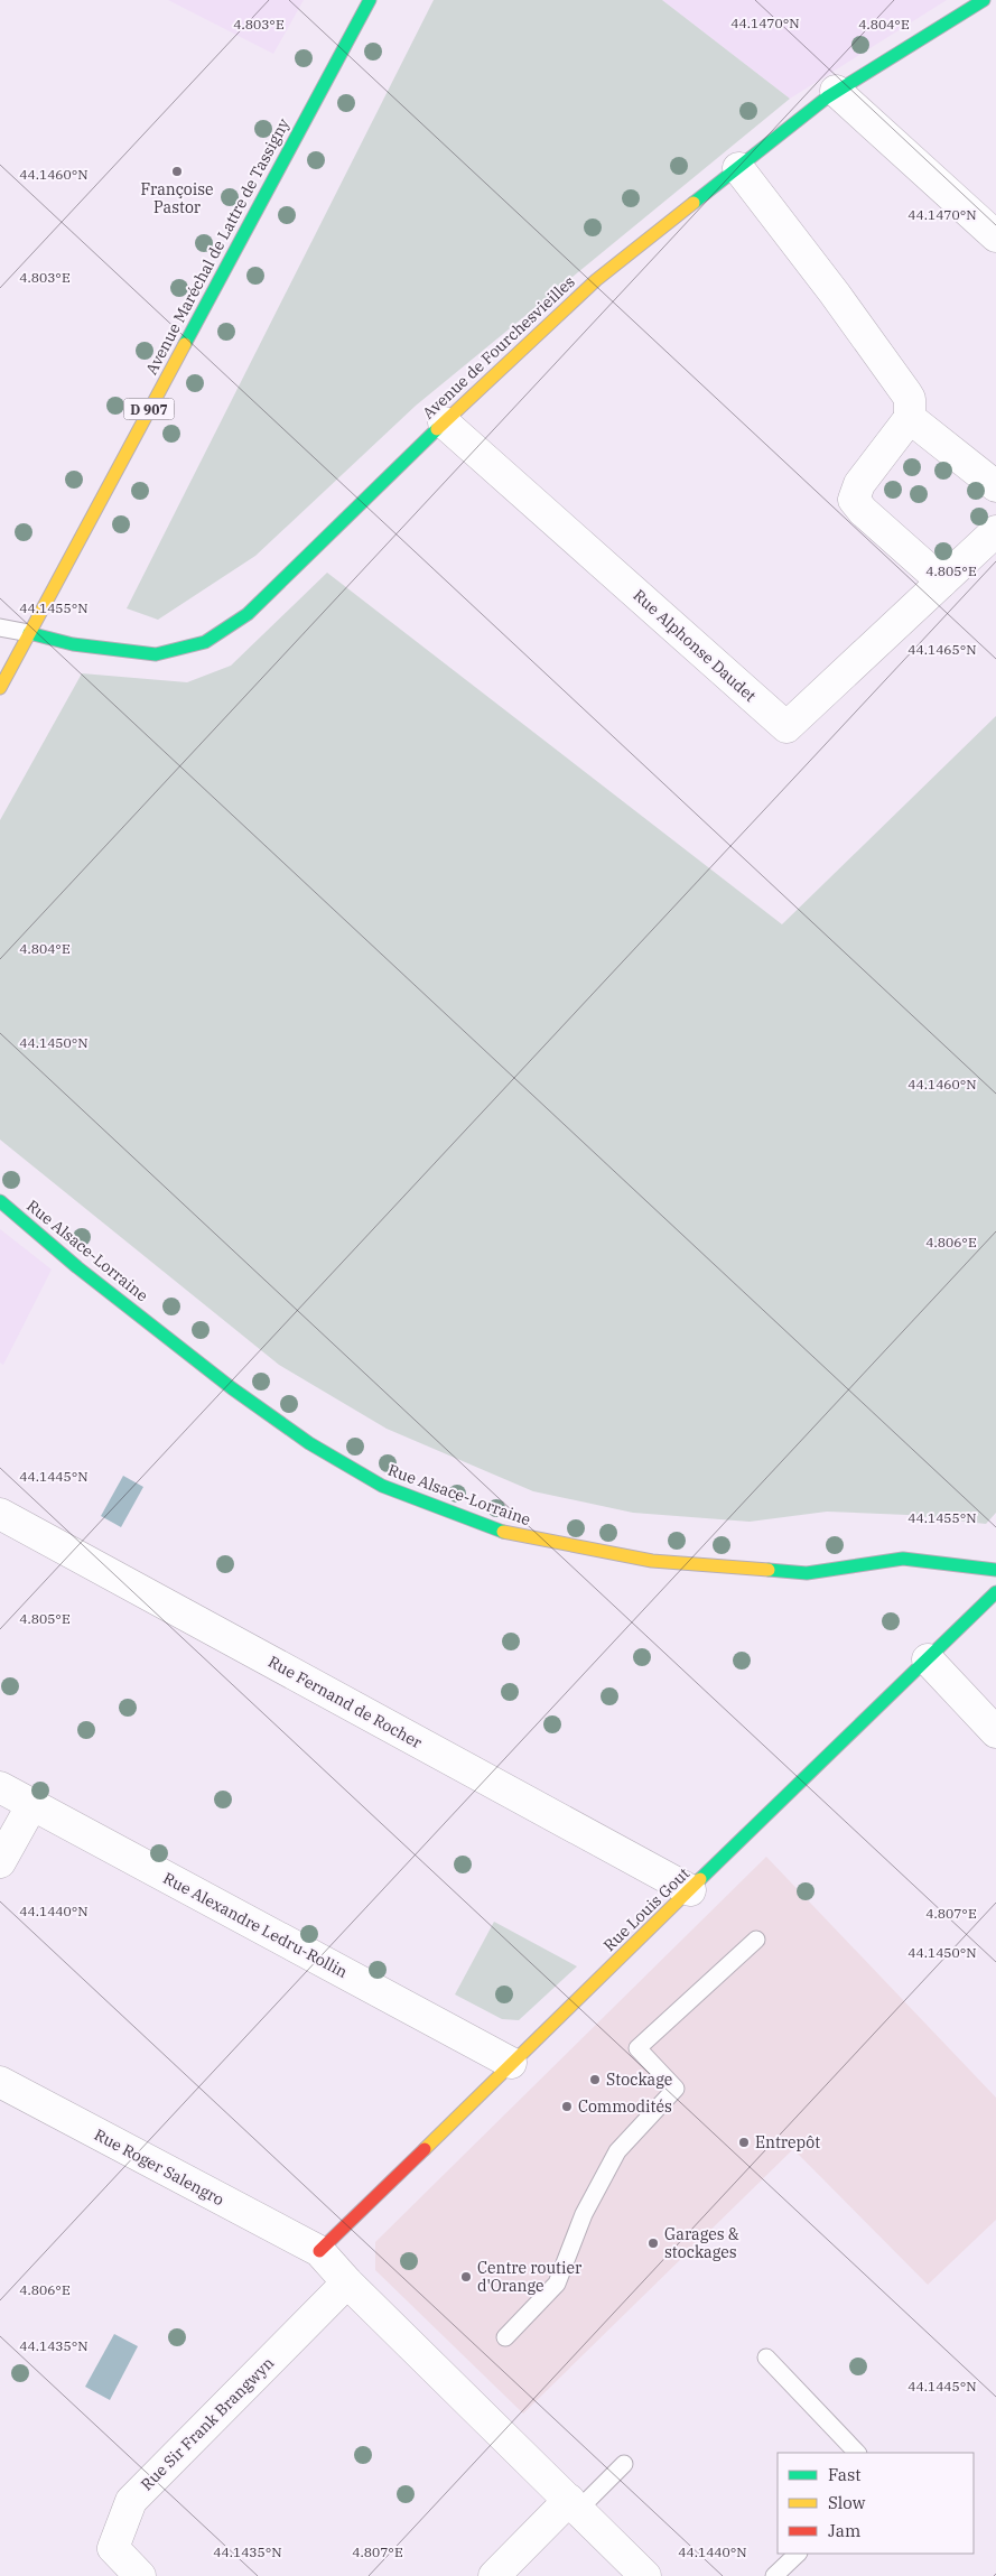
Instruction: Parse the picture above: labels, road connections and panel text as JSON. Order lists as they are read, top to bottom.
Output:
{
  "streets": {
    "street": [
      "Avenue Maréchal de Lattre de Tassigny",
      "Avenue de Fourchesvieilles",
      "D 907",
      "Rue Alphonse Daudet",
      "Rue Alsace-Lorraine",
      "Rue Fernand de Rocher",
      "Rue Louis Gout",
      "Rue Alexandre Ledru-Rollin",
      "Rue Roger Salengro",
      "Rue Sir Frank Brangwyn"
    ]
  },
  "crossings": [
    ["Avenue Maréchal de Lattre de Tassigny", "Avenue de Fourchesvieilles"],
    ["Avenue de Fourchesvieilles", "Rue Alphonse Daudet"],
    ["Rue Fernand de Rocher", "Rue Louis Gout"],
    ["Rue Louis Gout", "Rue Alexandre Ledru-Rollin"],
    ["Rue Louis Gout", "Rue Roger Salengro"]
  ],
  "places": [
    "Françoise Pastor",
    "Stockage",
    "Commodités",
    "Entrepôt",
    "Garages & stockages",
    "Centre routier d'Orange"
  ],
  "legend": ["Fast", "Slow", "Jam"],
  "coordinates": [
    "44.1470°N",
    "4.803°E",
    "4.804°E",
    "44.1460°N",
    "4.805°E",
    "44.1455°N",
    "44.1465°N",
    "44.1450°N",
    "4.806°E",
    "44.1445°N",
    "44.1440°N",
    "4.807°E",
    "44.1435°N"
  ]
}
